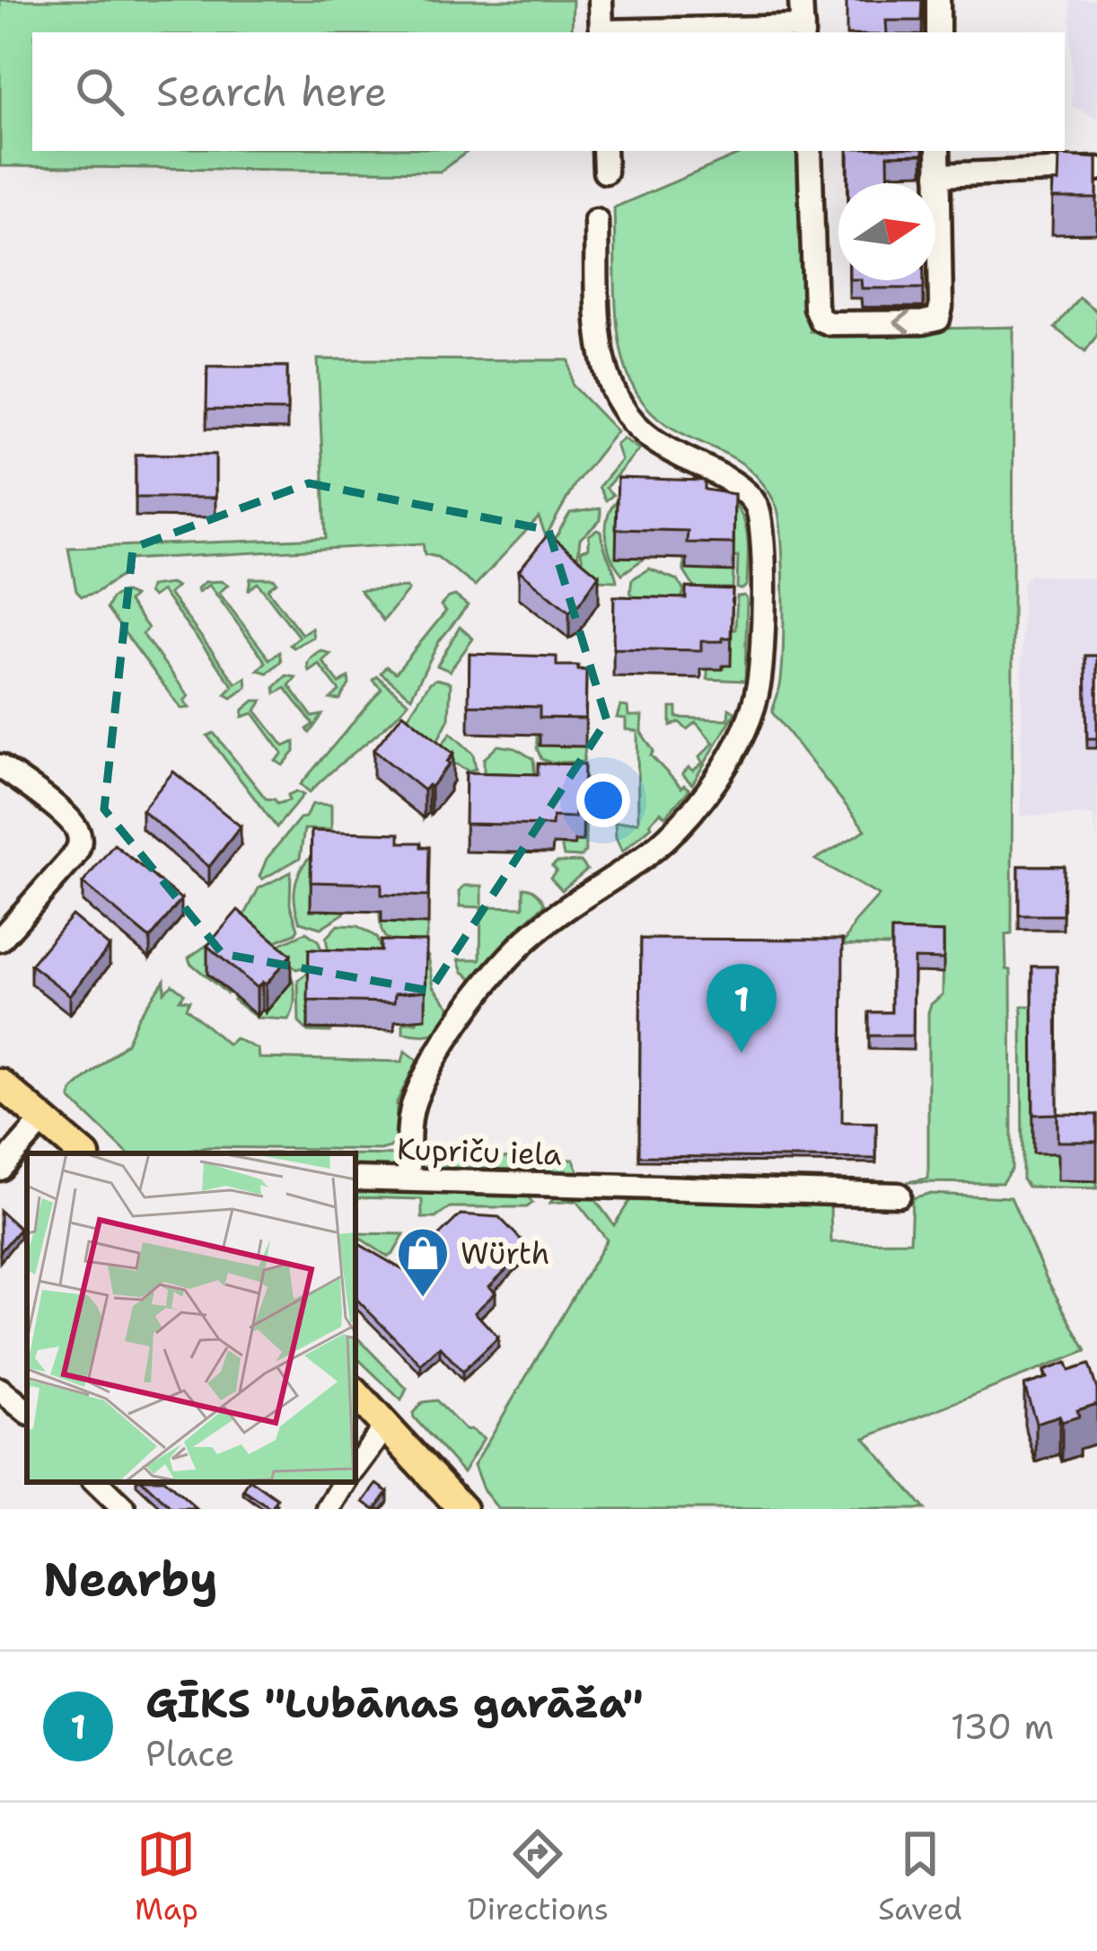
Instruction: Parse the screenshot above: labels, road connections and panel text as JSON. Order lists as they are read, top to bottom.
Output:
{
  "streets": {
    "street": ["Kupriču iela"]
  },
  "places": {
    "shop": ["Würth"]
  },
  "north": "right",
  "page": {
    "search": "Search here",
    "pins": "1",
    "heading": "Nearby",
    "list": [
      {
        "mark": "1",
        "name": "GĪKS \"Lubānas garāža\"",
        "note": "Place",
        "value": "130 m"
      }
    ],
    "nav": ["Map", "Directions", "Saved"]
  }
}
